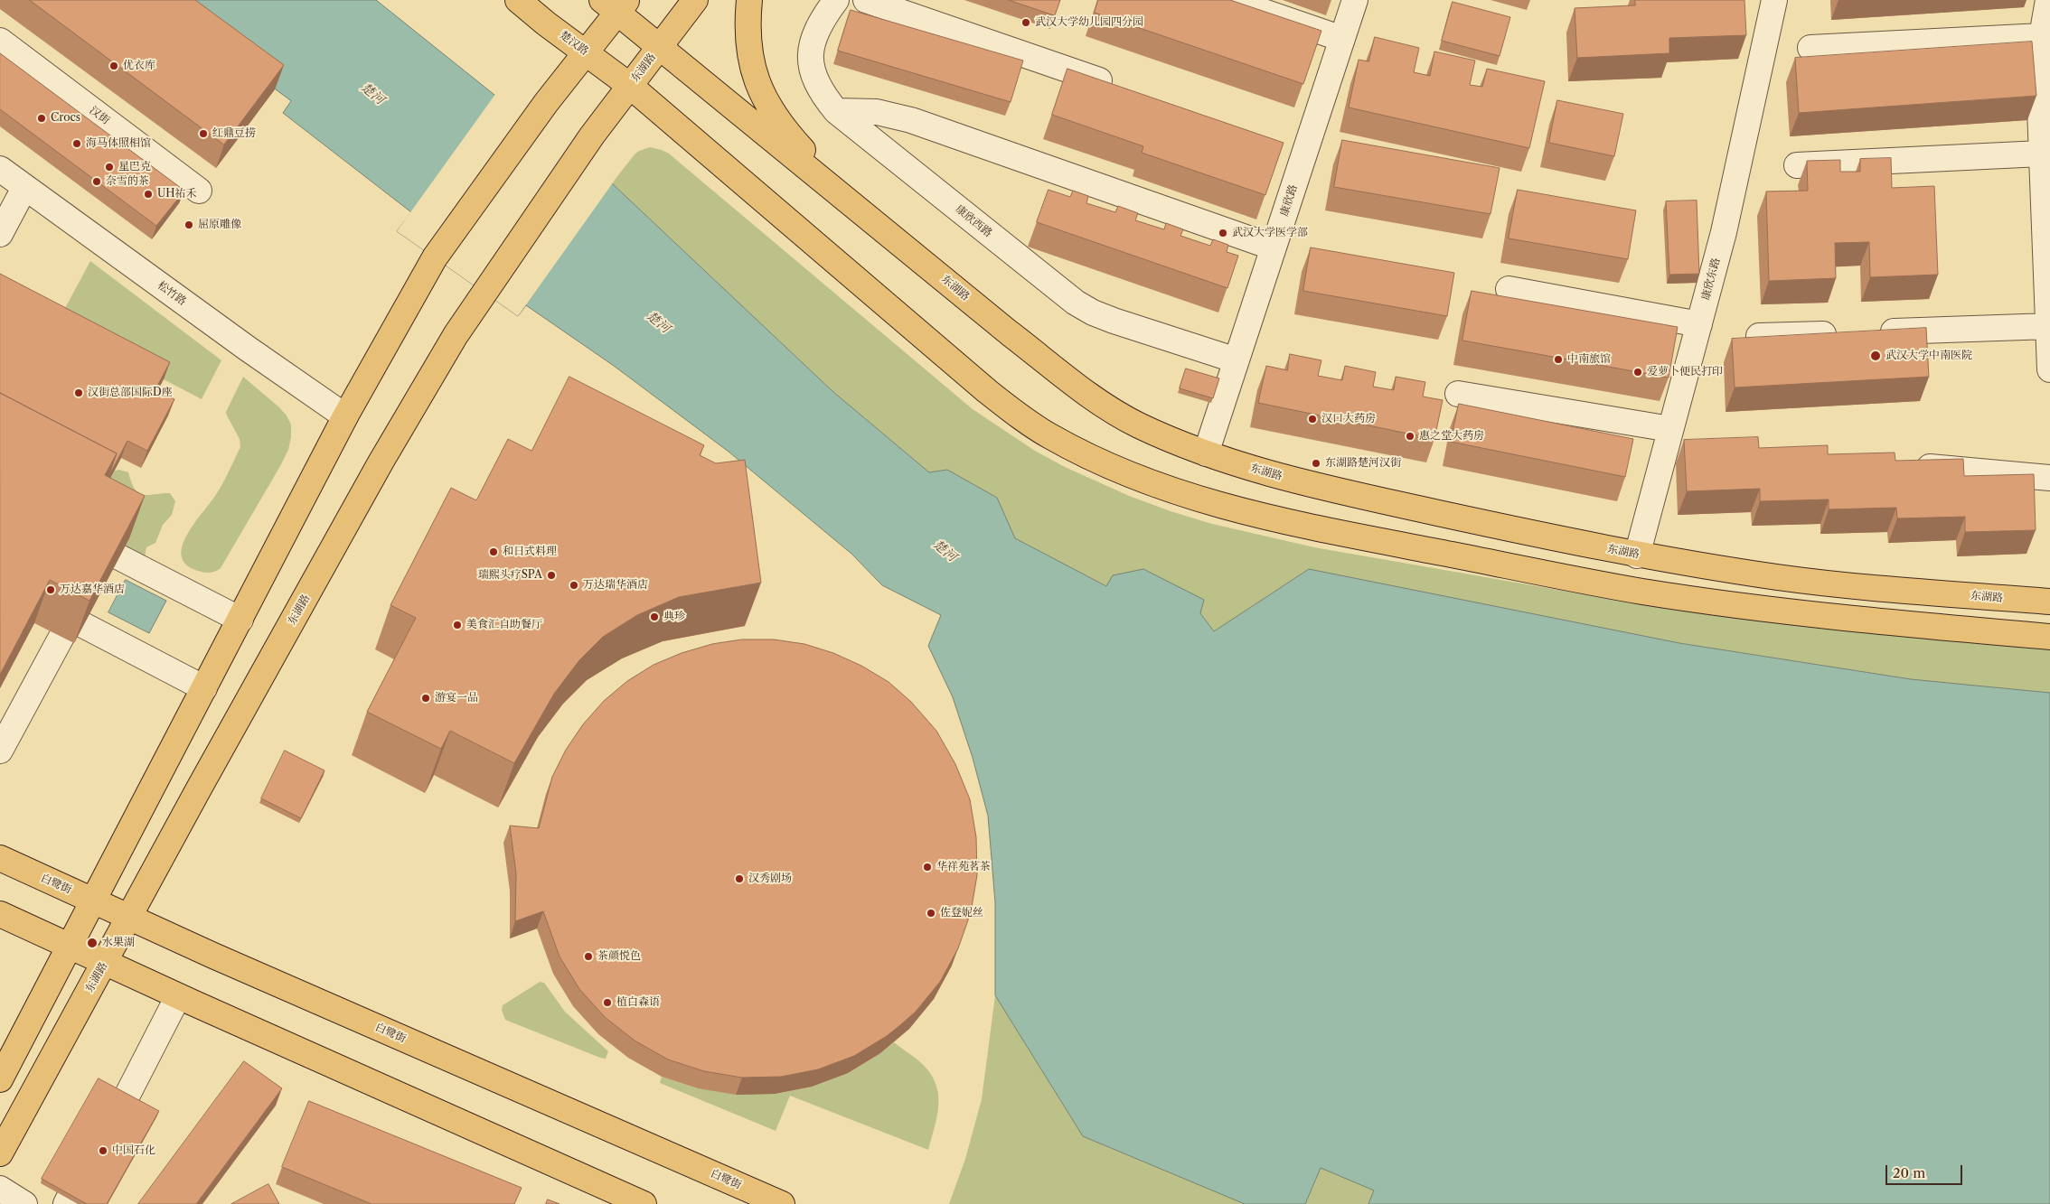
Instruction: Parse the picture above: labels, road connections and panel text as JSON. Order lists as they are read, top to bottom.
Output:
{
  "streets": {
    "main road": ["楚汉路", "东湖路", "白鹭街"],
    "street": [
      "汉街",
      "康欣路",
      "康欣西路",
      "康欣东路",
      "松竹路"
    ]
  },
  "crossings": [
    ["楚汉路", "东湖路"],
    ["东湖路", "康欣路"],
    ["东湖路", "康欣东路"],
    ["东湖路", "白鹭街"],
    ["康欣路", "康欣西路"]
  ],
  "water": ["楚河"],
  "places": [
    "武汉大学幼儿园四分园",
    "优衣库",
    "Crocs",
    "红鼎豆捞",
    "海马体照相馆",
    "星巴克",
    "奈雪的茶",
    "UH祐禾",
    "屈原雕像",
    "武汉大学医学部",
    "武汉大学中南医院",
    "中南旅馆",
    "爱萝卜便民打印",
    "汉街总部国际D座",
    "汉口大药房",
    "惠之堂大药房",
    "东湖路楚河汉街",
    "和日式料理",
    "瑞熙头疗SPA",
    "万达瑞华酒店",
    "万达嘉华酒店",
    "典珍",
    "美食汇自助餐厅",
    "游宴一品",
    "华祥苑茗茶",
    "汉秀剧场",
    "佐登妮丝",
    "水果湖",
    "茶颜悦色",
    "植白森语",
    "中国石化"
  ],
  "scale_bar": "20 m"
}
